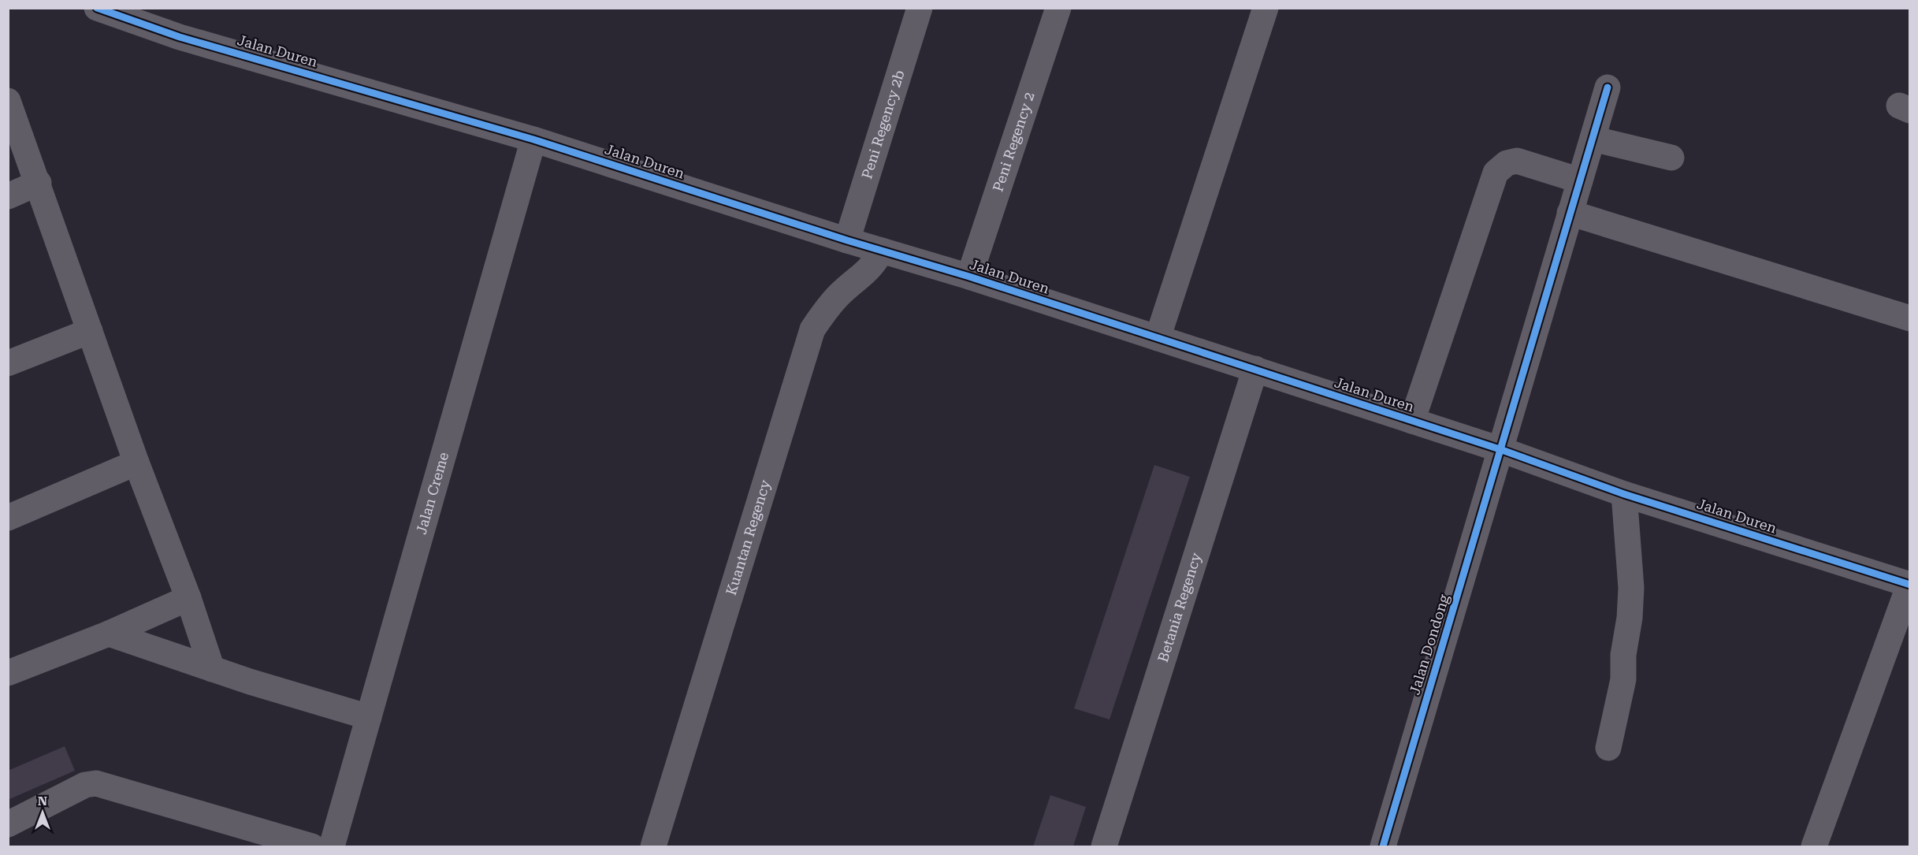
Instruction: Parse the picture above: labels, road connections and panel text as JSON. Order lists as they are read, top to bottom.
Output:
{
  "streets": {
    "street": [
      "Jalan Duren",
      "Peni Regency 2b",
      "Peni Regency 2",
      "Jalan Creme",
      "Kuantan Regency",
      "Betania Regency",
      "Jalan Dondong"
    ]
  },
  "crossings": [
    ["Jalan Duren", "Peni Regency 2b"],
    ["Jalan Duren", "Peni Regency 2"],
    ["Jalan Duren", "Jalan Creme"],
    ["Jalan Duren", "Kuantan Regency"],
    ["Jalan Duren", "Betania Regency"],
    ["Jalan Duren", "Jalan Dondong"]
  ],
  "north": "top"
}
